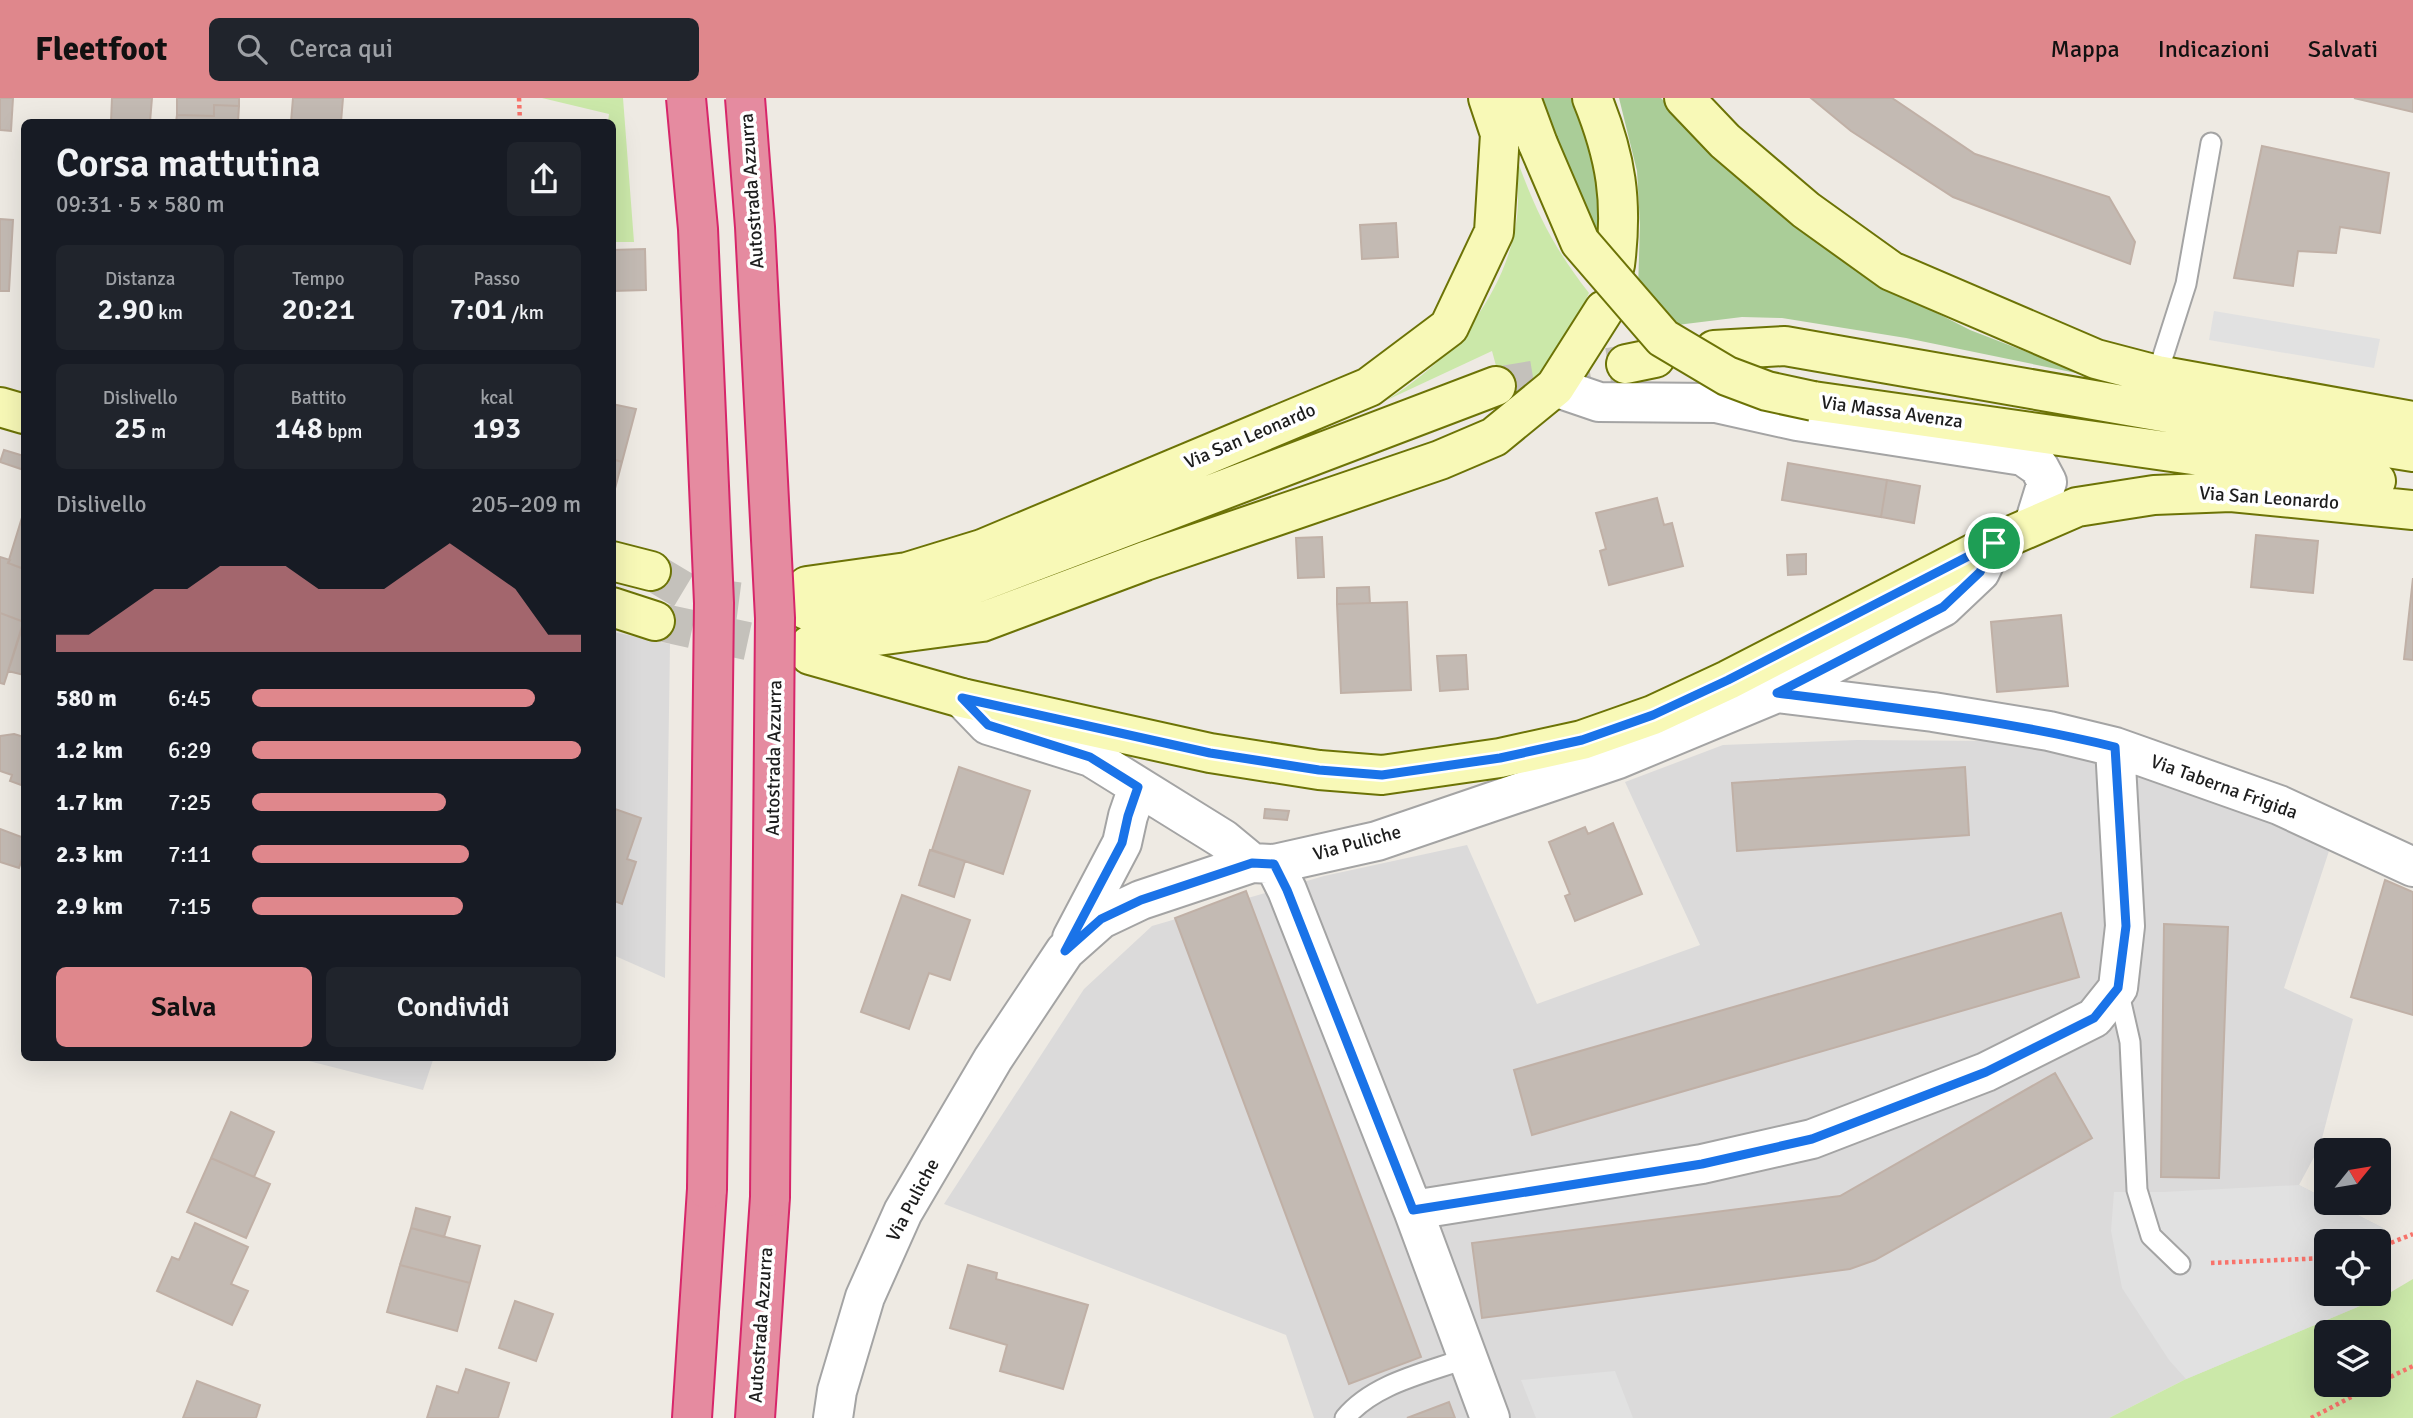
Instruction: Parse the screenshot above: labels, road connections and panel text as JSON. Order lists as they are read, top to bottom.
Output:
{
  "streets": {
    "highway": ["Autostrada Azzurra"],
    "main road": ["Via Massa Avenza", "Via San Leonardo"],
    "street": ["Via Taberna Frigida", "Via Puliche"]
  },
  "crossings": [
    ["Via San Leonardo", "Via Puliche"],
    ["Via Taberna Frigida", "Via Puliche"]
  ],
  "north": "top right",
  "page": {
    "header": "Fleetfoot",
    "search": "Cerca qui",
    "nav": ["Mappa", "Indicazioni", "Salvati"],
    "heading": ["Corsa mattutina", "09:31 · 5 × 580 m"],
    "stats": [
      ["Distanza", "2.90 km"],
      ["Tempo", "20:21"],
      ["Passo", "7:01 /km"],
      ["Dislivello", "25 m"],
      ["Battito", "148 bpm"],
      ["kcal", "193"]
    ],
    "chart": ["Dislivello", "205–209 m"],
    "list": [
      {
        "name": "580 m",
        "note": "6:45"
      },
      {
        "name": "1.2 km",
        "note": "6:29"
      },
      {
        "name": "1.7 km",
        "note": "7:25"
      },
      {
        "name": "2.3 km",
        "note": "7:11"
      },
      {
        "name": "2.9 km",
        "note": "7:15"
      }
    ],
    "buttons": ["Salva", "Condividi"]
  }
}
